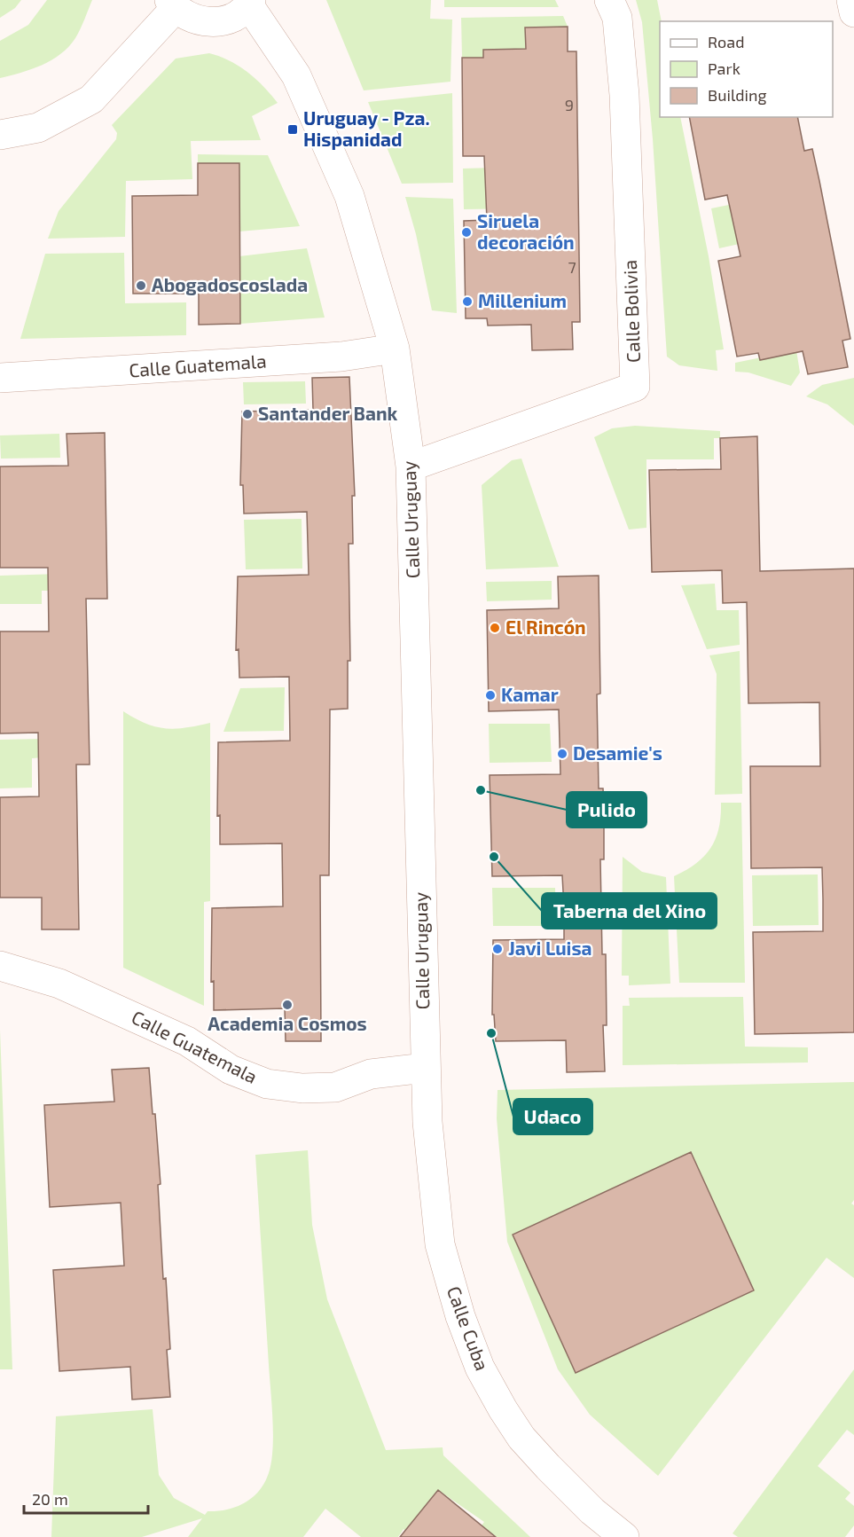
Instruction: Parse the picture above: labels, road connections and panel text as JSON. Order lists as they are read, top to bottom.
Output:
{
  "streets": {
    "street": [
      "Calle Bolivia",
      "Calle Guatemala",
      "Calle Uruguay",
      "Calle Cuba"
    ]
  },
  "crossings": [
    ["Calle Bolivia", "Calle Uruguay"],
    ["Calle Guatemala", "Calle Uruguay"],
    ["Calle Guatemala", "Calle Cuba"],
    ["Calle Uruguay", "Calle Cuba"]
  ],
  "places": {
    "transit": ["Uruguay - Pza. Hispanidad"],
    "other": [
      "Siruela decoración",
      "Abogadoscoslada",
      "Millenium",
      "Santander Bank",
      "El Rincón",
      "Kamar",
      "Desamie's",
      "Pulido",
      "Taberna del Xino",
      "Javi Luisa",
      "Academia Cosmos",
      "Udaco"
    ]
  },
  "house_numbers": ["9", "7"],
  "legend": ["Road", "Park", "Building"],
  "scale_bar": "20 m"
}
